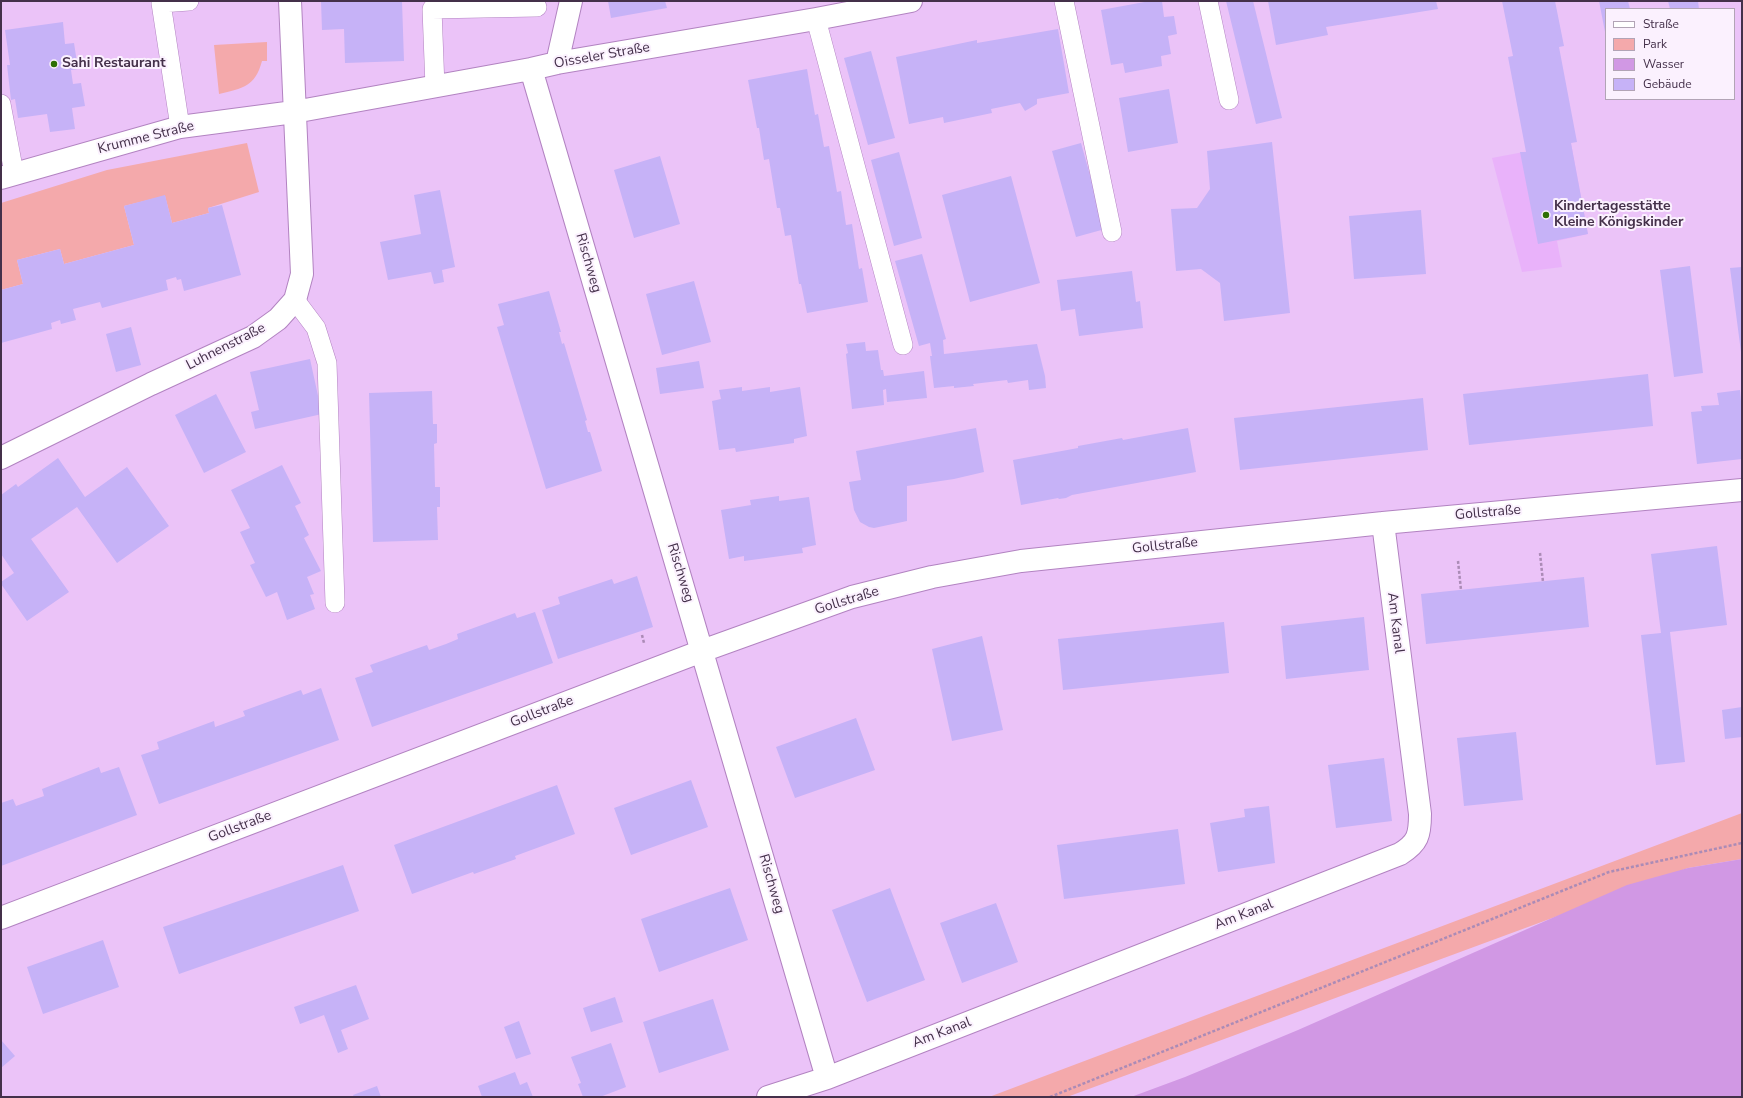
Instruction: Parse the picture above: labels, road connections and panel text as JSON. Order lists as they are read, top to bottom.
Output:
{
  "streets": {
    "street": [
      "Oisseler Straße",
      "Krumme Straße",
      "Rischweg",
      "Luhnenstraße",
      "Gollstraße",
      "Am Kanal"
    ]
  },
  "crossings": [
    ["Oisseler Straße", "Krumme Straße"],
    ["Oisseler Straße", "Rischweg"],
    ["Rischweg", "Gollstraße"],
    ["Rischweg", "Am Kanal"],
    ["Gollstraße", "Am Kanal"]
  ],
  "places": ["Sahi Restaurant", "Kindertagesstätte Kleine Königskinder"],
  "legend": [
    "Straße",
    "Park",
    "Wasser",
    "Gebäude"
  ]
}
